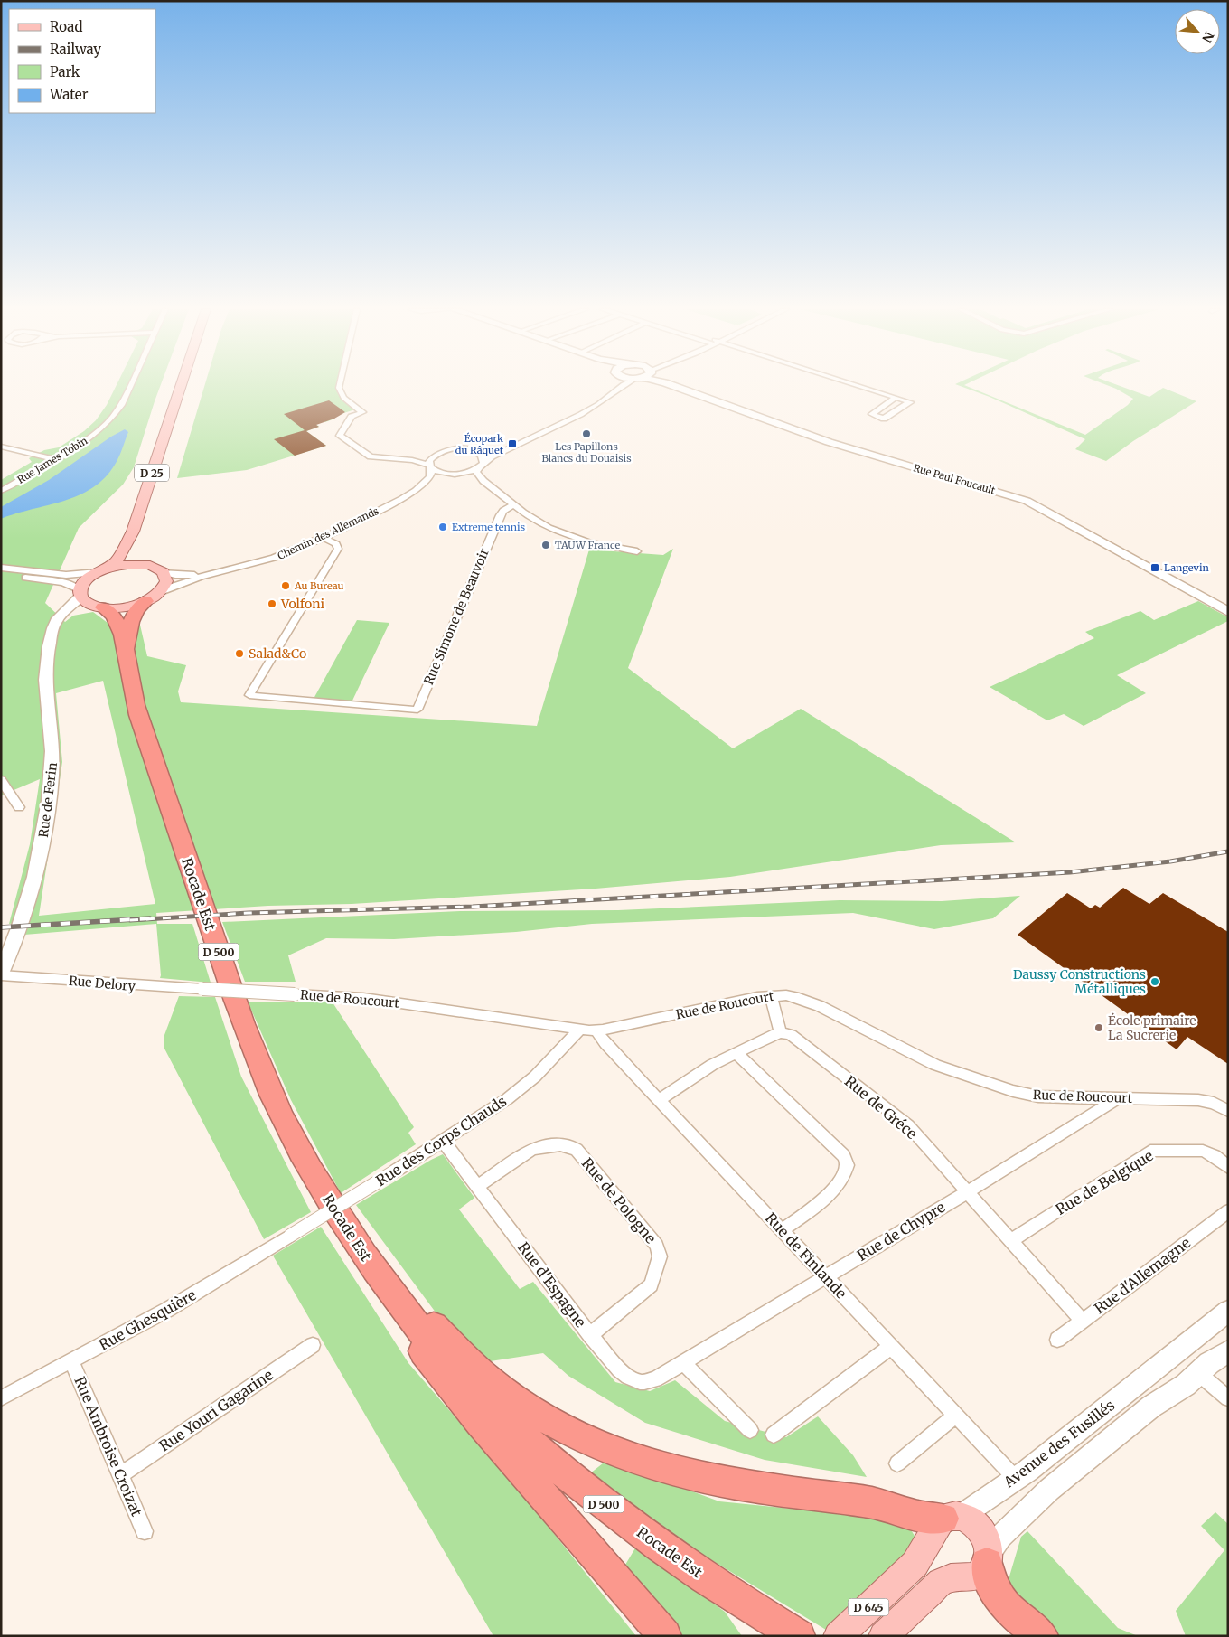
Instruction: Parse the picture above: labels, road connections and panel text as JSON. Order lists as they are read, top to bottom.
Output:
{
  "streets": {
    "highway": ["Rocade Est", "D 500"],
    "main road": ["D 25", "Avenue des Fusillés", "D 645"],
    "street": [
      "Rue James Tobin",
      "Rue Paul Foucault",
      "Chemin des Allemands",
      "Rue Simone de Beauvoir",
      "Rue de Ferin",
      "Rue Delory",
      "Rue de Roucourt",
      "Rue de Gréce",
      "Rue des Corps Chauds",
      "Rue de Belgique",
      "Rue de Pologne",
      "Rue de Chypre",
      "Rue de Finlande",
      "Rue d'Allemagne",
      "Rue d'Espagne",
      "Rue Ghesquière",
      "Rue Youri Gagarine",
      "Rue Ambroise Croizat"
    ]
  },
  "crossings": [
    ["Chemin des Allemands", "Rue Simone de Beauvoir"],
    ["Chemin des Allemands", "Rocade Est"],
    ["Rue de Ferin", "Rue Delory"],
    ["Rue Delory", "Rue de Roucourt"],
    ["Rue de Roucourt", "Rue des Corps Chauds"],
    ["Rue de Roucourt", "Rue de Chypre"],
    ["Rue de Roucourt", "Rue de Finlande"],
    ["Rue de Gréce", "Rue de Belgique"],
    ["Rue de Gréce", "Rue de Chypre"],
    ["Rue de Gréce", "Rue d'Allemagne"],
    ["Rue des Corps Chauds", "Rue d'Espagne"],
    ["Rue des Corps Chauds", "Rue Ghesquière"],
    ["Rue de Pologne", "Rue d'Espagne"],
    ["Rue de Chypre", "Rue de Finlande"],
    ["Rue de Chypre", "Rue d'Espagne"],
    ["Rue de Finlande", "Avenue des Fusillés"],
    ["Rue Ghesquière", "Rue Ambroise Croizat"],
    ["Rue Youri Gagarine", "Rue Ambroise Croizat"]
  ],
  "places": {
    "other": [
      "Les Papillons Blancs du Douaisis",
      "Extreme tennis",
      "TAUW France",
      "Au Bureau",
      "Volfoni",
      "Salad&Co",
      "Daussy Constructions Métalliques",
      "École primaire La Sucrerie"
    ],
    "transit": ["Écopark du Râquet", "Langevin"]
  },
  "legend": [
    "Road",
    "Railway",
    "Park",
    "Water"
  ],
  "north": "bottom right"
}
